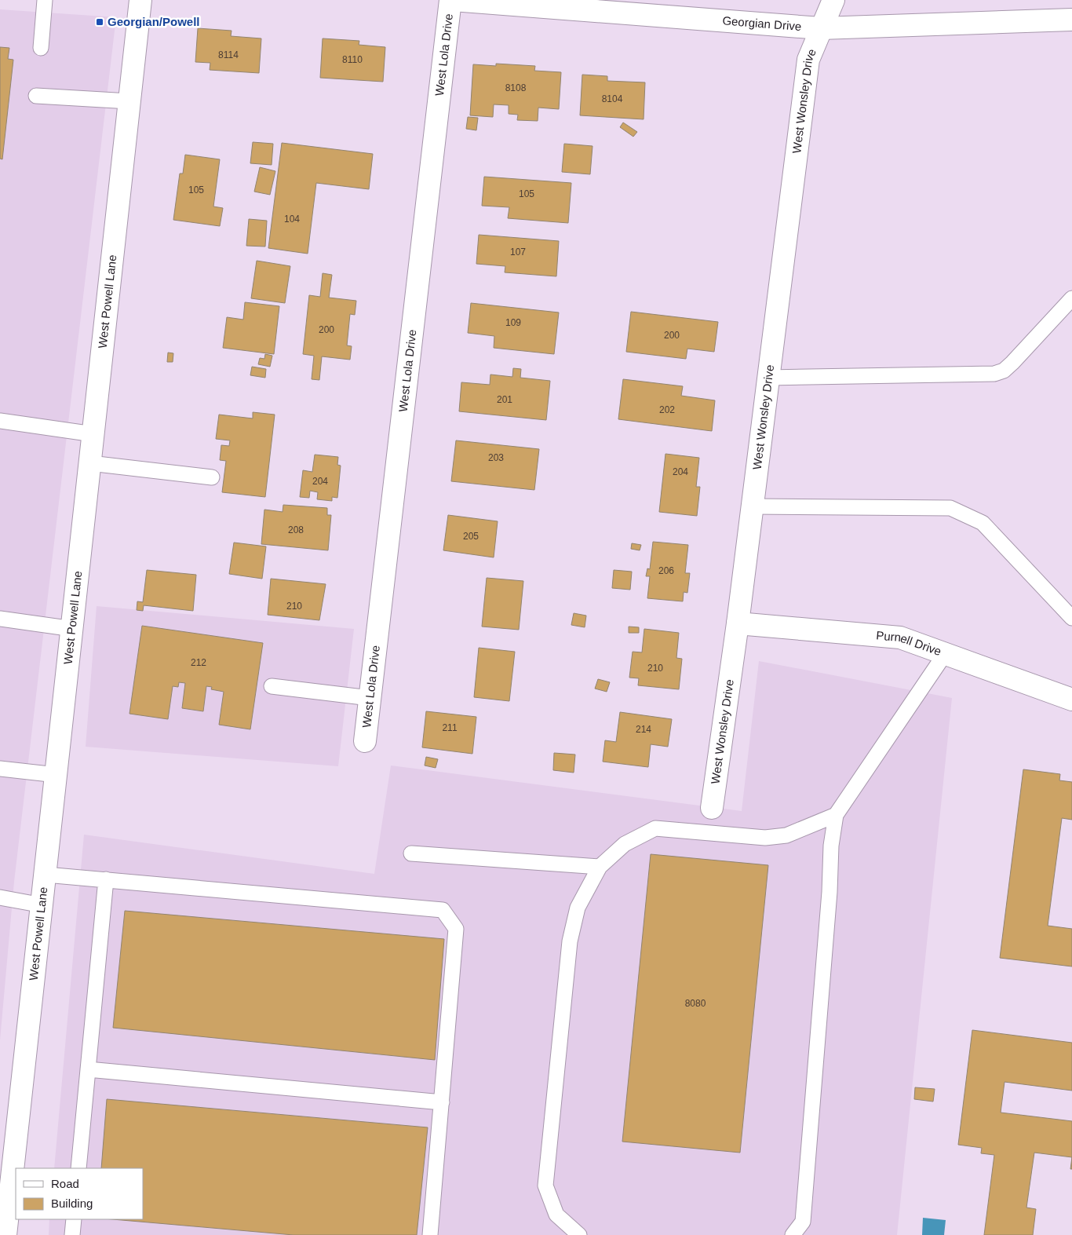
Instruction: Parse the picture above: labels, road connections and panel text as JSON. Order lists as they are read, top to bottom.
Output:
{
  "streets": {
    "street": [
      "Georgian Drive",
      "West Lola Drive",
      "West Wonsley Drive",
      "West Powell Lane",
      "Purnell Drive"
    ]
  },
  "crossings": [
    ["Georgian Drive", "West Lola Drive"],
    ["Georgian Drive", "West Wonsley Drive"],
    ["West Wonsley Drive", "Purnell Drive"]
  ],
  "places": {
    "transit": ["Georgian/Powell"]
  },
  "house_numbers": [
    "8114",
    "8110",
    "8108",
    "8104",
    "105",
    "105",
    "104",
    "107",
    "109",
    "200",
    "200",
    "201",
    "202",
    "203",
    "204",
    "204",
    "208",
    "205",
    "206",
    "210",
    "212",
    "210",
    "211",
    "214",
    "8080"
  ],
  "legend": ["Road", "Building"]
}
